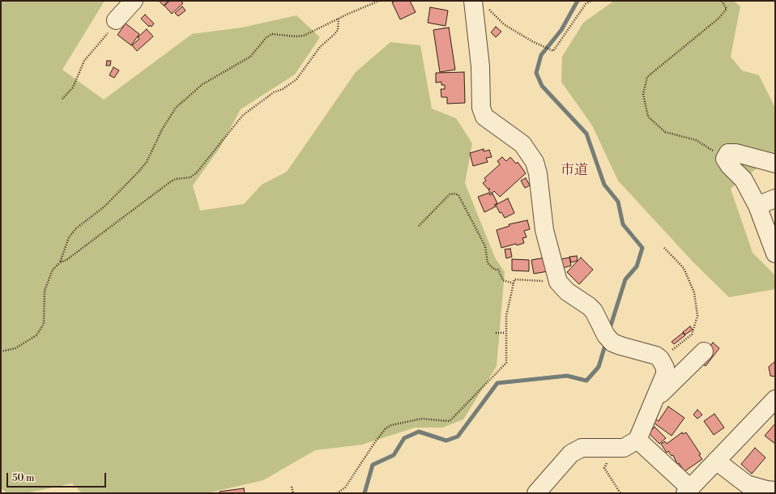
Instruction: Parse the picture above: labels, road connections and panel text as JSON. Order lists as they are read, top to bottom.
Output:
{
  "districts": ["市道"],
  "scale_bar": "50 m"
}
